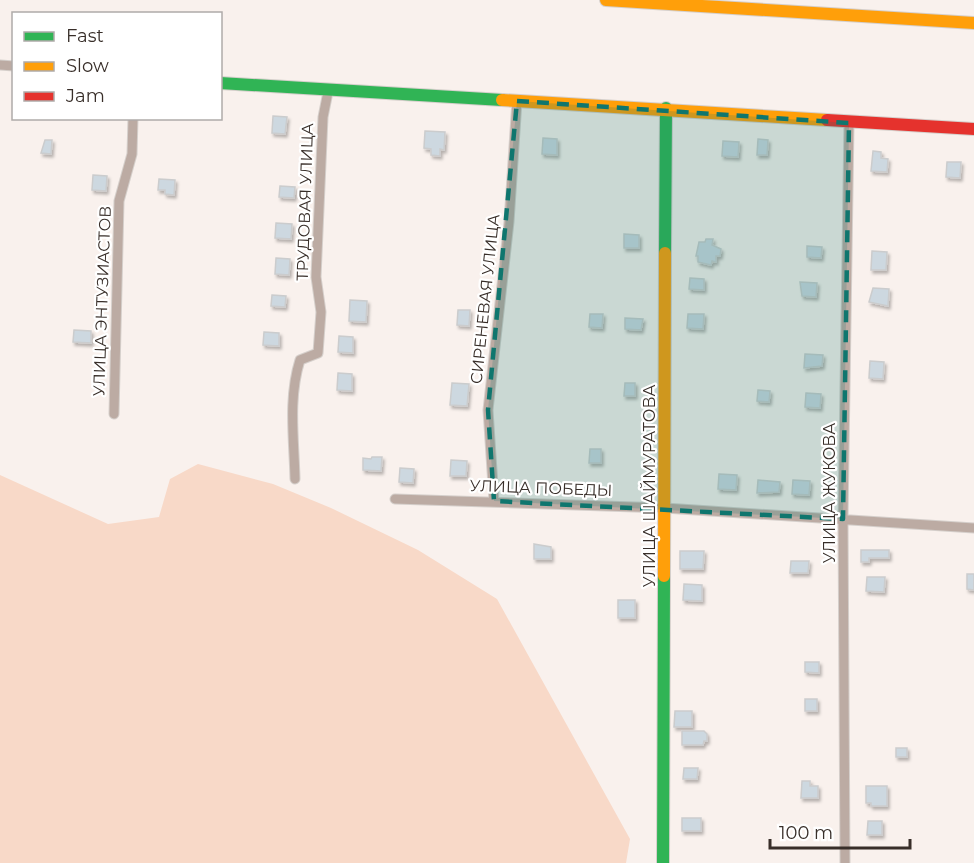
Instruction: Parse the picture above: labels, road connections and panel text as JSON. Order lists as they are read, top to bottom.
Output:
{
  "streets": {
    "street": [
      "ТРУДОВАЯ УЛИЦА",
      "СИРЕНЕВАЯ УЛИЦА",
      "УЛИЦА ЭНТУЗИАСТОВ",
      "УЛИЦА ШАЙМУРАТОВА",
      "УЛИЦА ПОБЕДЫ",
      "УЛИЦА ЖУКОВА"
    ]
  },
  "crossings": [
    ["СИРЕНЕВАЯ УЛИЦА", "УЛИЦА ПОБЕДЫ"],
    ["УЛИЦА ШАЙМУРАТОВА", "УЛИЦА ПОБЕДЫ"],
    ["УЛИЦА ПОБЕДЫ", "УЛИЦА ЖУКОВА"]
  ],
  "legend": ["Fast", "Slow", "Jam"],
  "scale_bar": "100 m"
}
